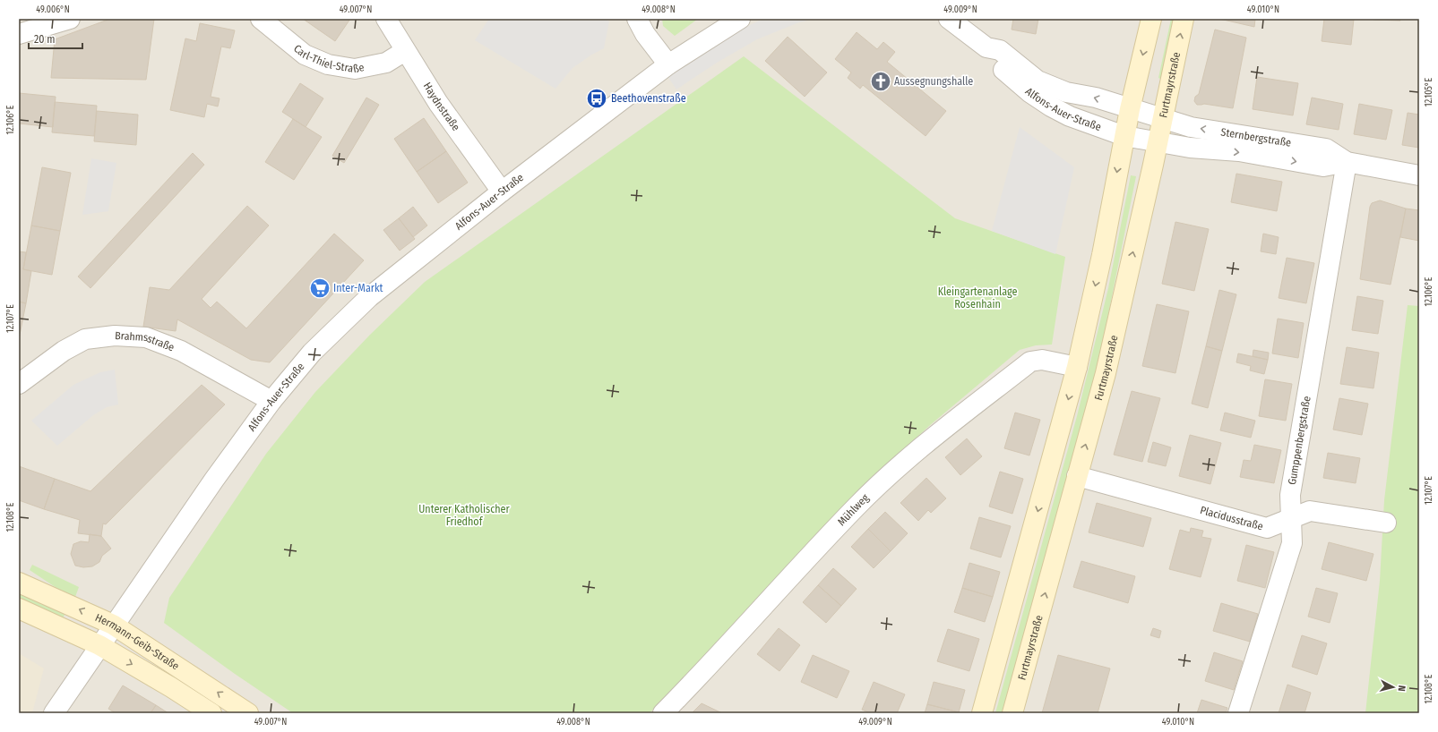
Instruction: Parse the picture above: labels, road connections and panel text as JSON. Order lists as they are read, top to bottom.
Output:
{
  "streets": {
    "main road": ["Furtmayrstraße", "Hermann-Geib-Straße"],
    "street": [
      "Carl-Thiel-Straße",
      "Haydnstraße",
      "Alfons-Auer-Straße",
      "Sternbergstraße",
      "Brahmsstraße",
      "Gumppenbergstraße",
      "Mühlweg",
      "Placidusstraße"
    ]
  },
  "crossings": [
    ["Carl-Thiel-Straße", "Haydnstraße"],
    ["Furtmayrstraße", "Alfons-Auer-Straße"],
    ["Furtmayrstraße", "Sternbergstraße"],
    ["Furtmayrstraße", "Placidusstraße"],
    ["Haydnstraße", "Alfons-Auer-Straße"],
    ["Alfons-Auer-Straße", "Sternbergstraße"],
    ["Alfons-Auer-Straße", "Brahmsstraße"],
    ["Alfons-Auer-Straße", "Hermann-Geib-Straße"],
    ["Sternbergstraße", "Gumppenbergstraße"],
    ["Gumppenbergstraße", "Placidusstraße"]
  ],
  "parks": ["Kleingartenanlage Rosenhain", "Unterer Katholischer Friedhof"],
  "places": {
    "church": ["Aussegnungshalle"],
    "bus stop": ["Beethovenstraße"],
    "supermarket": ["Inter-Markt"]
  },
  "scale_bar": "20 m",
  "north": "right",
  "coordinates": [
    "49.006°N",
    "49.007°N",
    "49.008°N",
    "49.009°N",
    "49.010°N",
    "12.105°E",
    "12.106°E",
    "12.107°E",
    "12.108°E"
  ]
}
